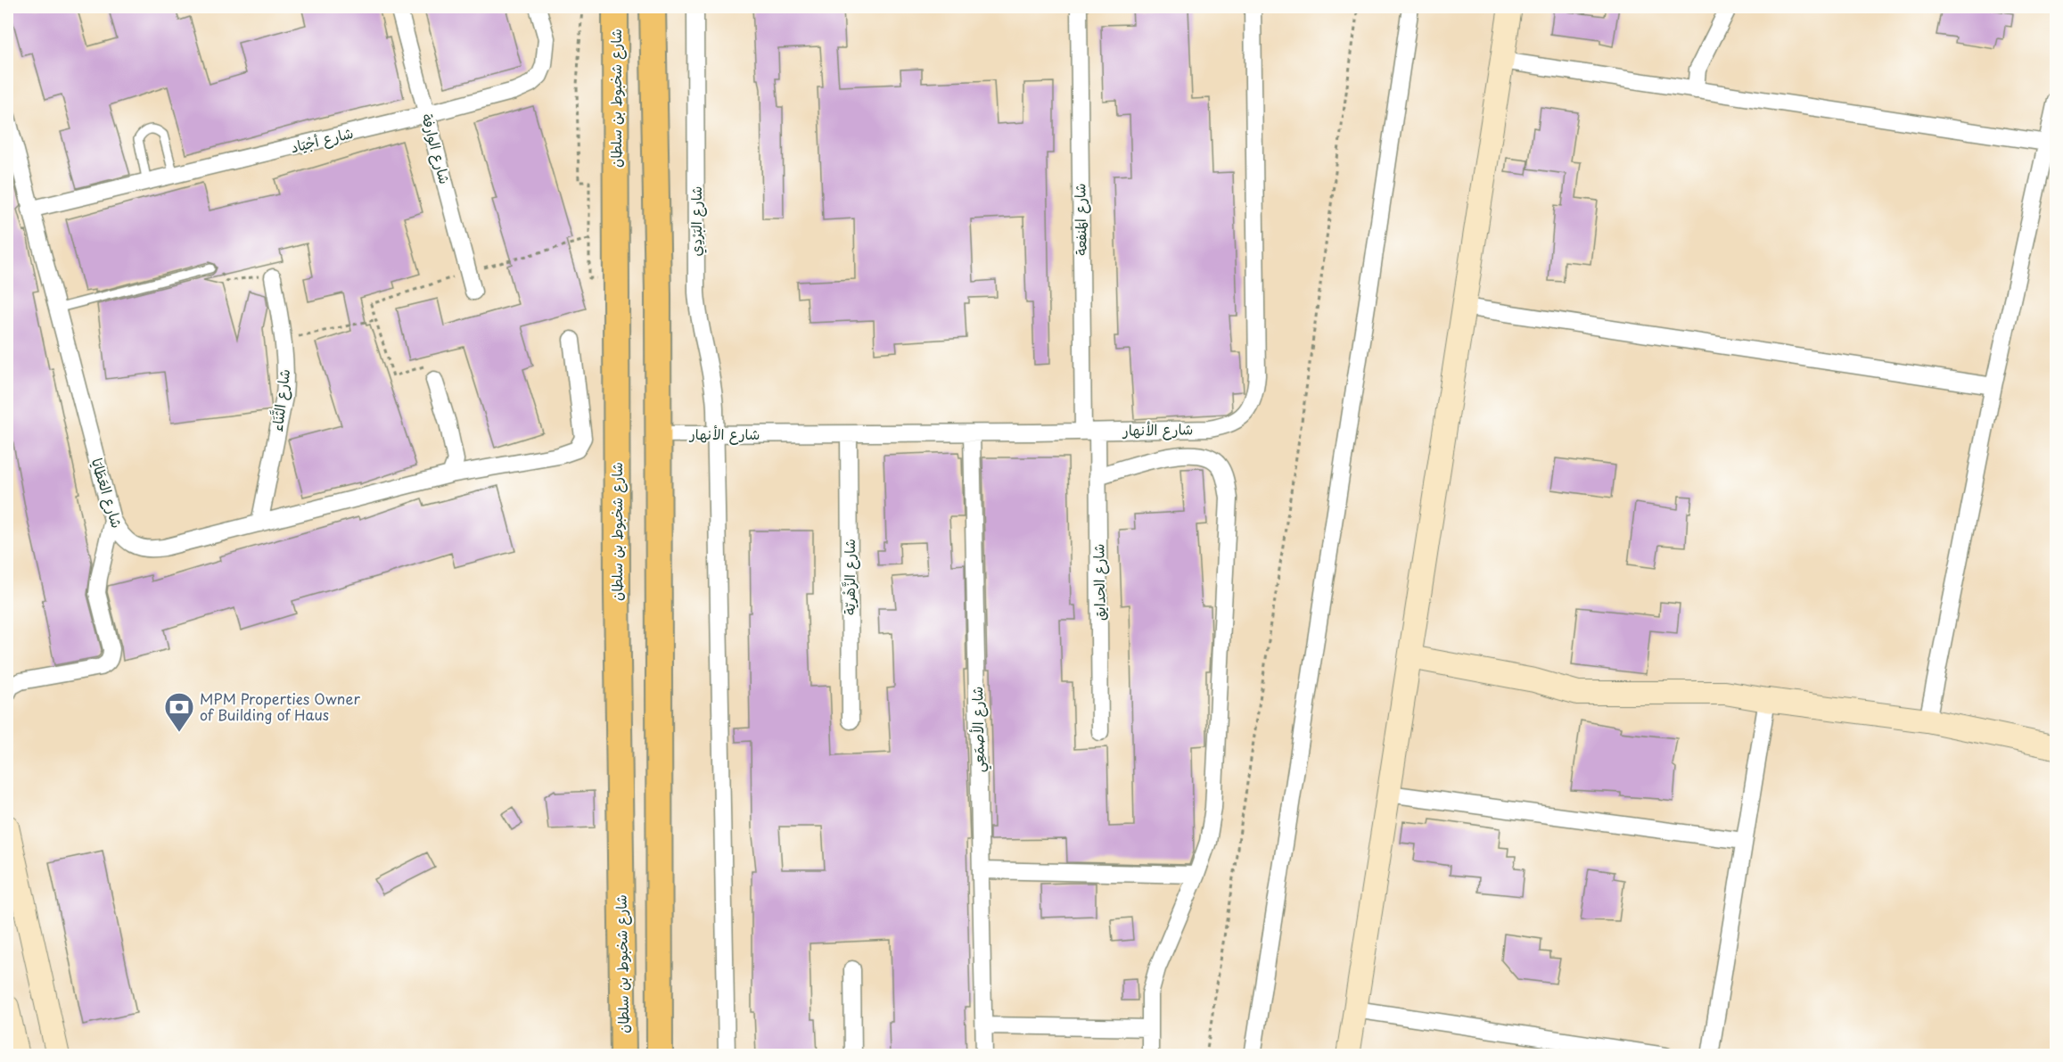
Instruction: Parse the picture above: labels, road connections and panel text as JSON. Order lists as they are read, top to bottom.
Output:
{
  "streets": {
    "main road": ["شارع شخبوط بن سلطان"],
    "street": [
      "شارع أجْيَاد",
      "شارع الوارفة",
      "شارع المَنفعة",
      "شارع البَرْدِي",
      "شارع الثَّنَاء",
      "شارع الأنهار",
      "شارع العَطَايَا",
      "شارع الزَّهْريّة",
      "شارع الحدايق",
      "شارع الأصمَعِي"
    ]
  },
  "crossings": [
    ["شارع أجْيَاد", "شارع الوارفة"],
    ["شارع أجْيَاد", "شارع العَطَايَا"],
    ["شارع المَنفعة", "شارع الأنهار"],
    ["شارع المَنفعة", "شارع الحدايق"],
    ["شارع البَرْدِي", "شارع الأنهار"],
    ["شارع الثَّنَاء", "شارع العَطَايَا"],
    ["شارع الأنهار", "شارع الزَّهْريّة"],
    ["شارع الأنهار", "شارع الحدايق"],
    ["شارع الأنهار", "شارع الأصمَعِي"]
  ],
  "places": {
    "bank": ["MPM Properties Owner of Building of Haus"]
  }
}
